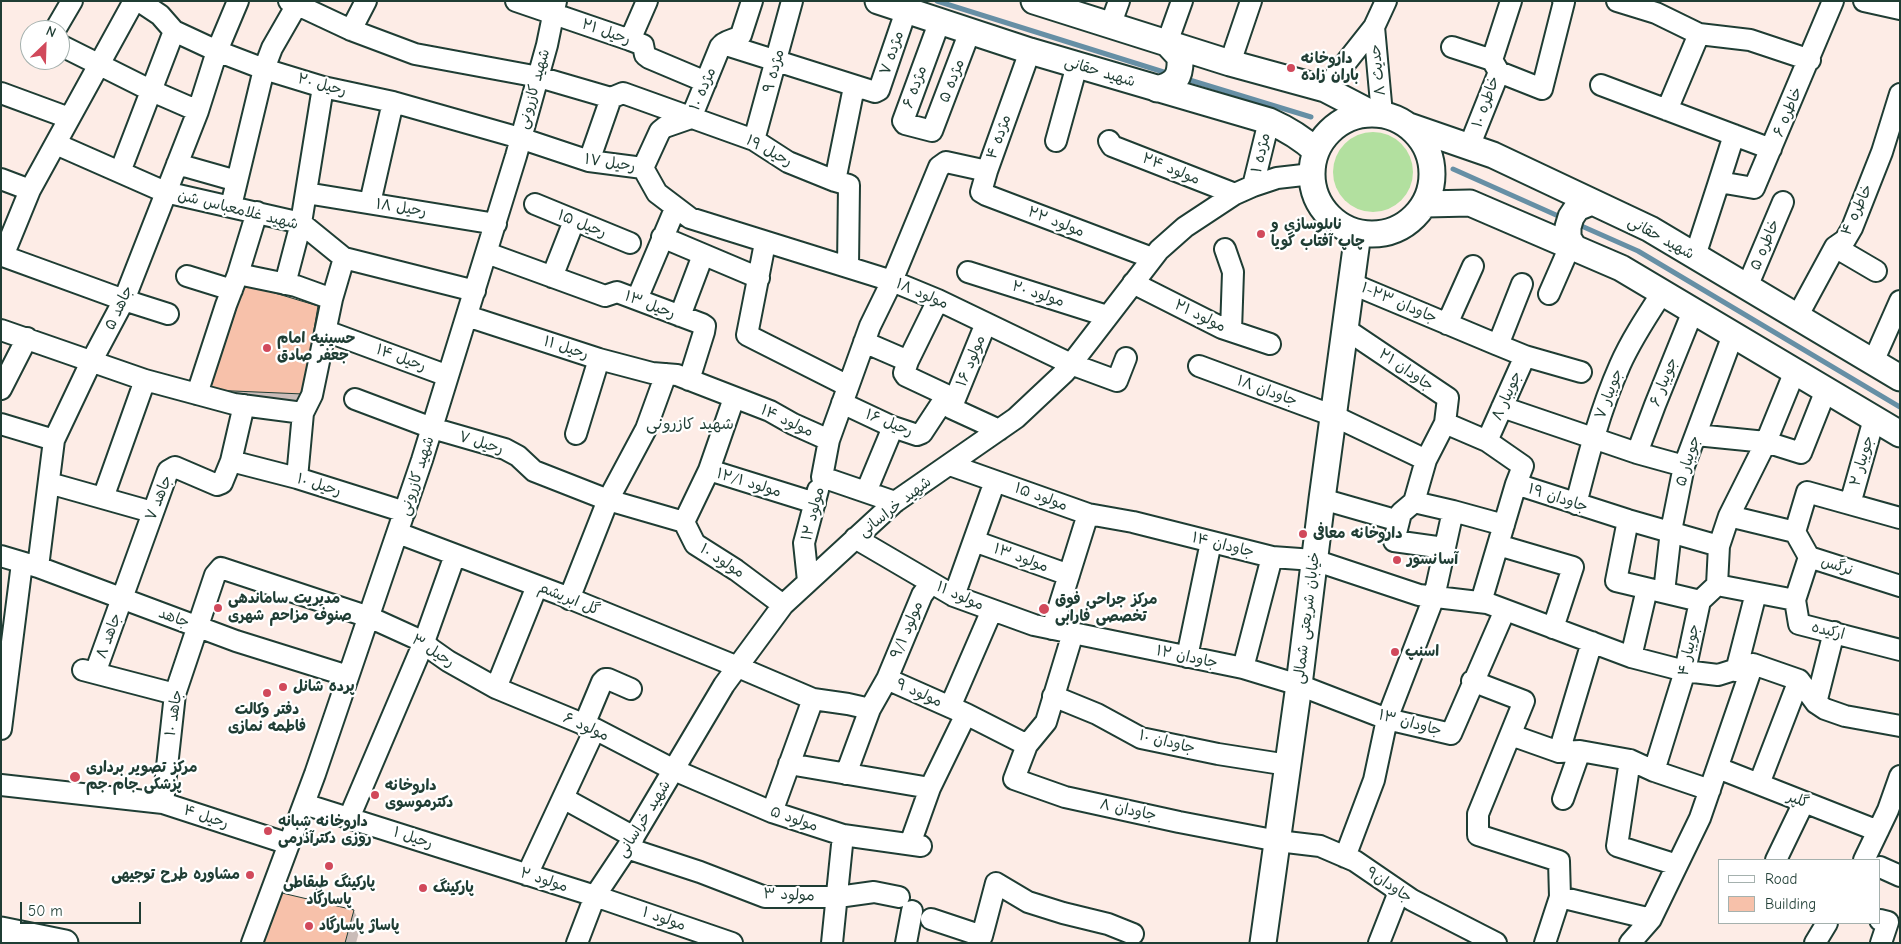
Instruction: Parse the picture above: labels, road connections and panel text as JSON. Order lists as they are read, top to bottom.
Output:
{
  "streets": {
    "main road": ["شهید حقانی", "خیابان شریعتی شمالی"],
    "street": [
      "رحیل ۲۱",
      "مژده ۷",
      "حدیث ۸",
      "مژده ۹",
      "مژده ۵",
      "رحیل ۲۰",
      "مژده ۶",
      "شهید کازرونی",
      "مژده ۱۰",
      "خاطره ۱۰",
      "خاطره ۶",
      "مژده ۴",
      "رحیل ۱۹",
      "مژده ۱",
      "رحیل ۱۷",
      "مولود ۲۴",
      "رحیل ۱۸",
      "شهید غلامعباس شن",
      "خاطره ۴",
      "مولود ۲۲",
      "رحیل ۱۵",
      "خاطره ۵",
      "مولود ۱۸",
      "مولود ۲۰",
      "جاودان ۲۳-۱",
      "رحیل ۱۳",
      "جاهد ۵",
      "مولود ۲۱",
      "رحیل ۱۱",
      "رحیل ۱۴",
      "مولود ۱۶",
      "جاودان ۲۱",
      "جویبار ۶",
      "جاودان ۱۸",
      "جویبار ۷",
      "جویبار ۸",
      "مولود ۱۴",
      "رحیل ۱۶",
      "رحیل ۷",
      "جویبار ۵",
      "جویبار ۲",
      "مولود ۱۲/۱",
      "رحیل ۱۰",
      "مولود ۱۵",
      "جاهد ۷",
      "جاودان ۱۹",
      "شهید خراسانی",
      "مولود ۱۲",
      "جاودان ۱۴",
      "مولود ۱۳",
      "مولود ۱۰",
      "نرگس",
      "مولود ۱۱",
      "گل ابریشم",
      "جاهد",
      "مولود ۹/۱",
      "ارکیده",
      "جاهد ۸",
      "جویبار ۴",
      "رحیل ۳",
      "جاودان ۱۲",
      "مولود ۹",
      "جاهد ۱۰",
      "جاودان ۱۳",
      "مولود ۶",
      "جاودان ۱۰",
      "گلپر",
      "جاودان ۸",
      "رحیل ۴",
      "مولود ۵",
      "رحیل ۱",
      "مولود ۲",
      "جاودان۹",
      "مولود ۳",
      "مولود ۱"
    ]
  },
  "crossings": [
    ["رحیل ۲۱", "شهید کازرونی"],
    ["رحیل ۲۱", "مژده ۱۰"],
    ["مژده ۷", "شهید حقانی"],
    ["حدیث ۸", "شهید حقانی"],
    ["حدیث ۸", "شهید خراسانی"],
    ["حدیث ۸", "خیابان شریعتی شمالی"],
    ["مژده ۹", "رحیل ۱۹"],
    ["شهید حقانی", "مژده ۵"],
    ["شهید حقانی", "مژده ۶"],
    ["شهید حقانی", "خاطره ۱۰"],
    ["شهید حقانی", "مژده ۴"],
    ["شهید حقانی", "مژده ۱"],
    ["شهید حقانی", "خاطره ۴"],
    ["شهید حقانی", "خاطره ۵"],
    ["شهید حقانی", "شهید خراسانی"],
    ["شهید حقانی", "خیابان شریعتی شمالی"],
    ["مژده ۵", "مژده ۶"],
    ["رحیل ۲۰", "شهید کازرونی"],
    ["رحیل ۲۰", "رحیل ۱۷"],
    ["رحیل ۲۰", "جاهد ۵"],
    ["شهید کازرونی", "رحیل ۱۹"],
    ["شهید کازرونی", "رحیل ۱۷"],
    ["شهید کازرونی", "رحیل ۱۸"],
    ["شهید کازرونی", "شهید غلامعباس شن"],
    ["شهید کازرونی", "رحیل ۱۳"],
    ["شهید کازرونی", "رحیل ۱۱"],
    ["شهید کازرونی", "رحیل ۱۴"],
    ["شهید کازرونی", "رحیل ۷"],
    ["شهید کازرونی", "رحیل ۱۰"],
    ["شهید کازرونی", "گل ابریشم"],
    ["شهید کازرونی", "جاهد"],
    ["شهید کازرونی", "رحیل ۳"],
    ["شهید کازرونی", "رحیل ۴"],
    ["شهید کازرونی", "رحیل ۱"],
    ["مژده ۱۰", "رحیل ۱۹"],
    ["مژده ۱۰", "رحیل ۱۷"],
    ["مژده ۴", "مولود ۲۲"],
    ["مژده ۴", "مولود ۱۸"],
    ["مژده ۴", "مولود ۱۴"],
    ["مژده ۴", "رحیل ۱۶"],
    ["رحیل ۱۹", "مولود ۱۸"],
    ["مژده ۱", "شهید خراسانی"],
    ["رحیل ۱۷", "مولود ۱۸"],
    ["مولود ۲۴", "شهید خراسانی"],
    ["شهید غلامعباس شن", "جاهد ۵"],
    ["مولود ۲۲", "شهید خراسانی"],
    ["مولود ۱۸", "مولود ۱۶"],
    ["مولود ۱۸", "شهید خراسانی"],
    ["مولود ۲۰", "شهید خراسانی"],
    ["جاودان ۲۳-۱", "جویبار ۸"],
    ["جاودان ۲۳-۱", "خیابان شریعتی شمالی"],
    ["رحیل ۱۳", "مولود ۱۴"],
    ["جاهد ۵", "جاهد"],
    ["مولود ۲۱", "شهید خراسانی"],
    ["رحیل ۱۱", "مولود ۱۴"],
    ["مولود ۱۶", "رحیل ۱۶"],
    ["مولود ۱۶", "شهید خراسانی"],
    ["جاودان ۲۱", "جاودان ۱۹"],
    ["جاودان ۲۱", "خیابان شریعتی شمالی"],
    ["جاودان ۱۸", "خیابان شریعتی شمالی"],
    ["جویبار ۷", "جاودان ۱۹"],
    ["جویبار ۸", "جاودان ۱۹"],
    ["مولود ۱۴", "مولود ۱۲"],
    ["جویبار ۵", "جاودان ۱۹"],
    ["مولود ۱۲/۱", "مولود ۱۲"],
    ["مولود ۱۲/۱", "مولود ۱۰"],
    ["رحیل ۱۰", "جاهد ۷"],
    ["مولود ۱۵", "شهید خراسانی"],
    ["مولود ۱۵", "جاودان ۱۴"],
    ["جاهد ۷", "جاهد"],
    ["جاهد ۷", "جاهد ۸"],
    ["شهید خراسانی", "مولود ۱۲"],
    ["شهید خراسانی", "مولود ۱۰"],
    ["شهید خراسانی", "مولود ۱۱"],
    ["شهید خراسانی", "گل ابریشم"],
    ["شهید خراسانی", "خیابان شریعتی شمالی"],
    ["شهید خراسانی", "مولود ۶"],
    ["شهید خراسانی", "مولود ۵"],
    ["شهید خراسانی", "مولود ۲"],
    ["شهید خراسانی", "مولود ۳"],
    ["شهید خراسانی", "مولود ۱"],
    ["جاودان ۱۴", "خیابان شریعتی شمالی"],
    ["مولود ۱۱", "مولود ۹/۱"],
    ["مولود ۱۱", "جاودان ۱۲"],
    ["جاهد", "جاهد ۸"],
    ["جاهد", "جاهد ۱۰"],
    ["خیابان شریعتی شمالی", "جاودان ۱۲"],
    ["خیابان شریعتی شمالی", "جاودان ۱۳"],
    ["خیابان شریعتی شمالی", "جاودان ۱۰"],
    ["خیابان شریعتی شمالی", "جاودان ۸"],
    ["خیابان شریعتی شمالی", "جاودان۹"],
    ["مولود ۹/۱", "مولود ۹"],
    ["جاهد ۸", "جاهد ۱۰"],
    ["رحیل ۳", "جاهد ۱۰"],
    ["رحیل ۳", "مولود ۶"],
    ["جاودان ۱۲", "جاودان ۱۳"],
    ["مولود ۹", "جاودان ۸"],
    ["جاهد ۱۰", "رحیل ۴"],
    ["مولود ۶", "مولود ۵"],
    ["جاودان ۸", "جاودان۹"],
    ["رحیل ۱", "مولود ۲"],
    ["مولود ۲", "مولود ۱"]
  ],
  "districts": ["شهید کازرونی"],
  "places": [
    "داروخانه باران زاده",
    "نابلوسازی و چاپ آفتاب گویا",
    "حسینیه امام جعفر صادق",
    "داروخانه معافی",
    "آسانسور",
    "مدیریت ساماندهی صنوف مزاحم شهری",
    "مرکز جراحی فوق تخصصی فارابی",
    "اسنپ",
    "پرده شانل",
    "دفتر وکالت فاطمه نمازی",
    "مرکز تصویر برداری پزشکی جام جم",
    "داروخانه دکترموسوی",
    "داروخانه شبانه روزی دکترآذرمی",
    "پارکینگ طبقاطی پاسارگاد",
    "مشاوره طرح توجیهی",
    "پارکینگ",
    "پاساژ پاسارگاد"
  ],
  "legend": ["Road", "Building"],
  "scale_bar": "50 m",
  "north": "top right"
}
